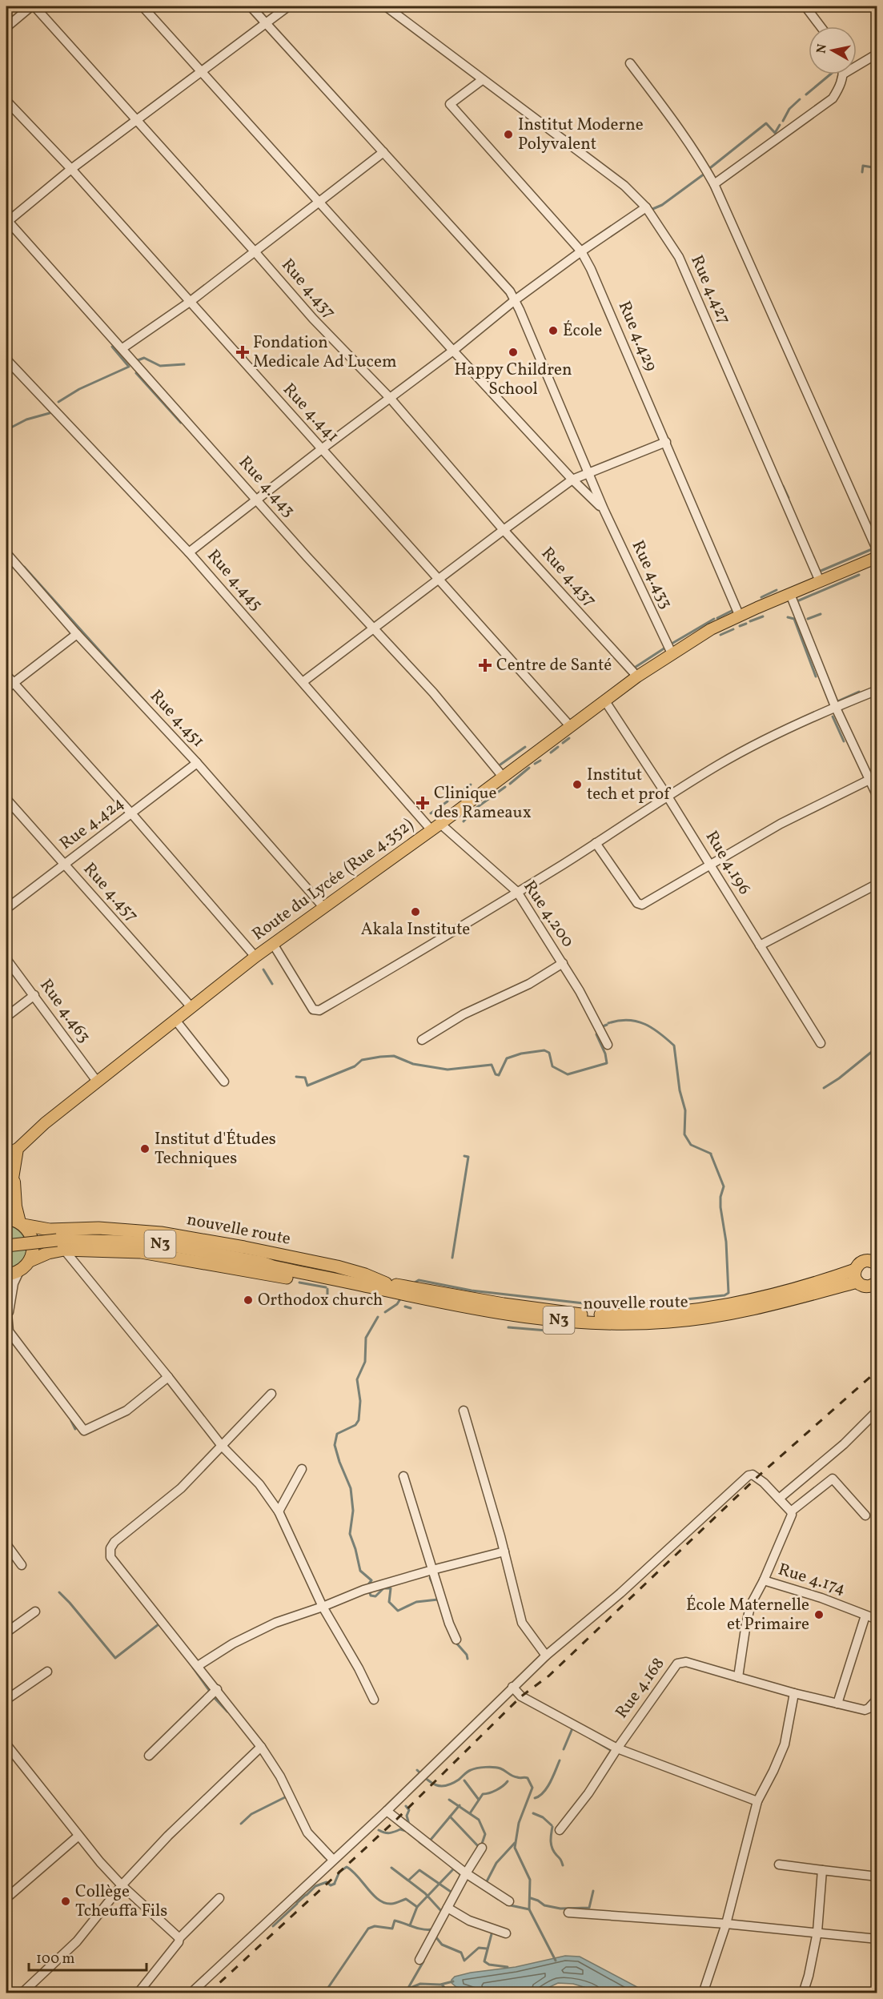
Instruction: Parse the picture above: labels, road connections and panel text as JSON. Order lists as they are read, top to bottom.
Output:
{
  "streets": {
    "highway": ["nouvelle route", "N3"],
    "main road": ["Route du Lycée (Rue 4.352)"],
    "street": [
      "Rue 4.437",
      "Rue 4.427",
      "Rue 4.429",
      "Rue 4.441",
      "Rue 4.443",
      "Rue 4.433",
      "Rue 4.445",
      "Rue 4.451",
      "Rue 4.424",
      "Rue 4.196",
      "Rue 4.457",
      "Rue 4.200",
      "Rue 4.463",
      "Rue 4.174",
      "Rue 4.168"
    ]
  },
  "crossings": [
    ["Rue 4.437", "Route du Lycée (Rue 4.352)"],
    ["Rue 4.427", "Rue 4.429"],
    ["Rue 4.427", "Route du Lycée (Rue 4.352)"],
    ["Rue 4.429", "Route du Lycée (Rue 4.352)"],
    ["Rue 4.441", "Route du Lycée (Rue 4.352)"],
    ["Rue 4.443", "Route du Lycée (Rue 4.352)"],
    ["Rue 4.433", "Route du Lycée (Rue 4.352)"],
    ["Rue 4.445", "Route du Lycée (Rue 4.352)"],
    ["Rue 4.445", "Rue 4.200"],
    ["Rue 4.451", "Rue 4.424"],
    ["Rue 4.451", "Route du Lycée (Rue 4.352)"],
    ["Rue 4.424", "Rue 4.457"],
    ["Rue 4.196", "Route du Lycée (Rue 4.352)"],
    ["Route du Lycée (Rue 4.352)", "Rue 4.457"],
    ["Route du Lycée (Rue 4.352)", "Rue 4.200"],
    ["Route du Lycée (Rue 4.352)", "Rue 4.463"]
  ],
  "places": {
    "other": [
      "Institut Moderne Polyvalent",
      "École",
      "Happy Children School",
      "Institut tech et prof",
      "Akala Institute",
      "Institut d'Études Techniques",
      "Orthodox church",
      "École Maternelle et Primaire",
      "Collège Tcheuffa Fils"
    ],
    "health": ["Fondation Medicale Ad Lucem", "Centre de Santé", "Clinique des Rameaux"]
  },
  "scale_bar": "100 m",
  "north": "left"
}
